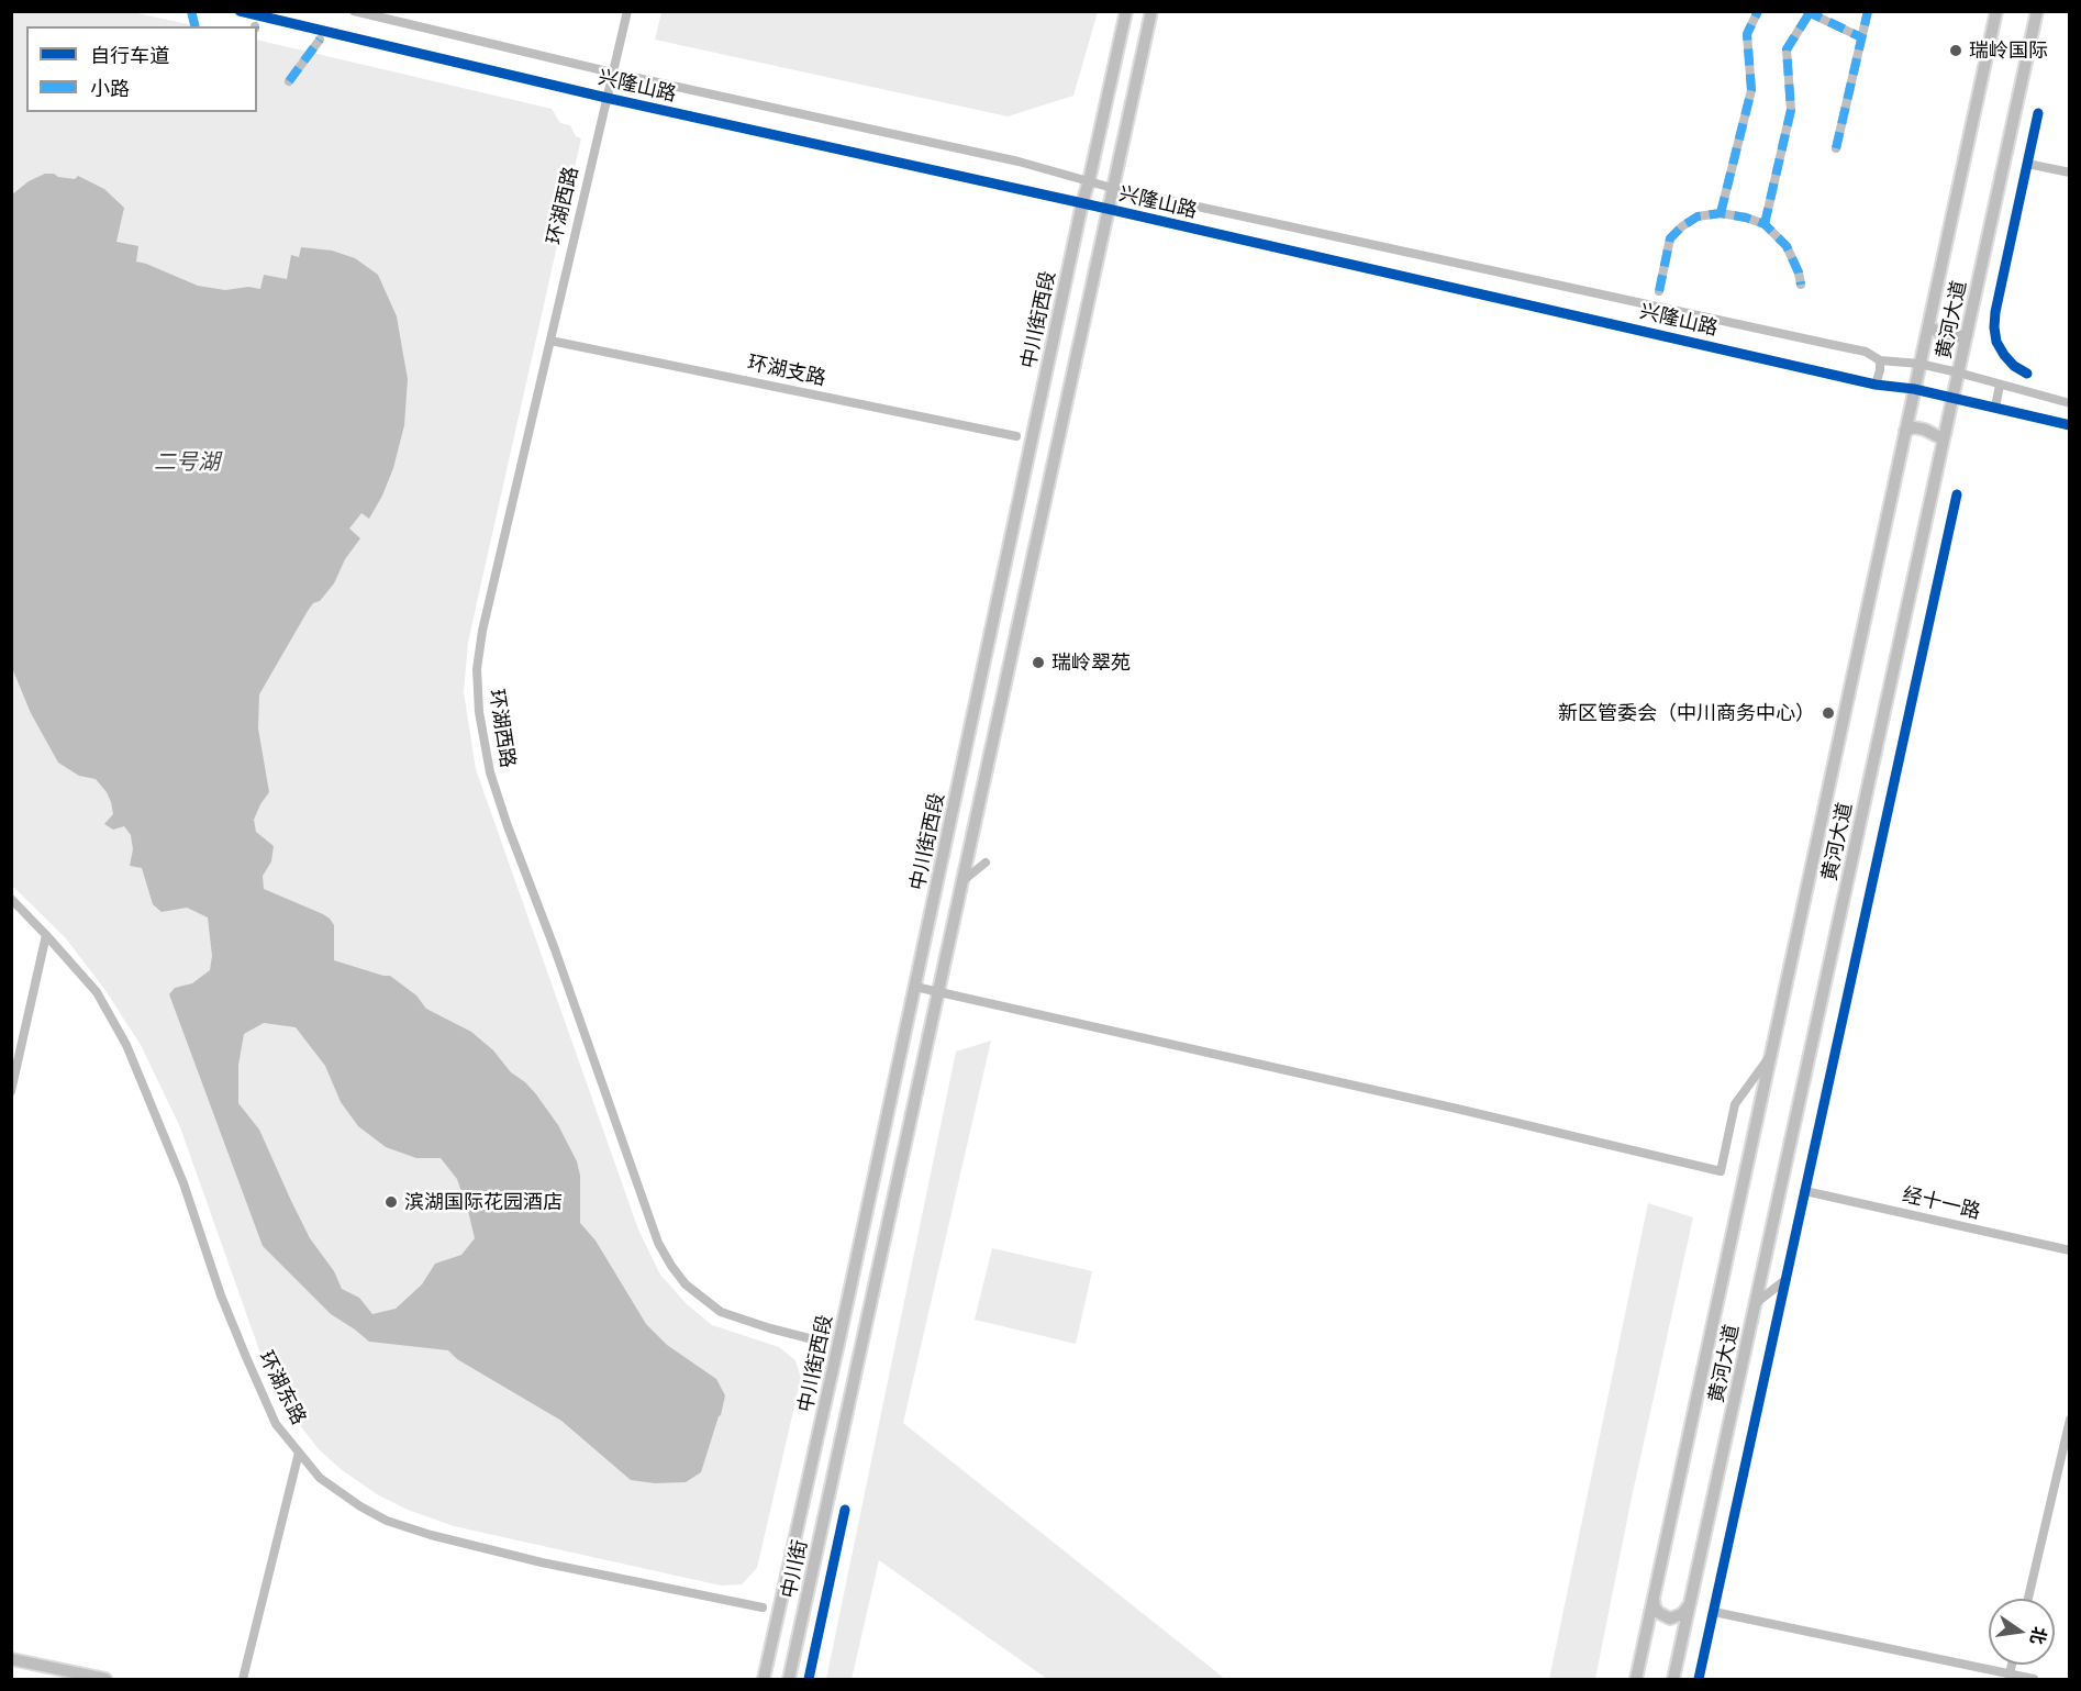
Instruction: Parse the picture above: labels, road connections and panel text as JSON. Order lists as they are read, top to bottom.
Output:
{
  "streets": {
    "main road": ["中川街西段", "黄河大道", "中川街"],
    "street": [
      "兴隆山路",
      "环湖西路",
      "环湖支路",
      "经十一路",
      "环湖东路"
    ]
  },
  "crossings": [
    ["兴隆山路", "环湖西路"],
    ["兴隆山路", "中川街西段"],
    ["兴隆山路", "黄河大道"],
    ["环湖西路", "环湖支路"],
    ["中川街西段", "中川街"]
  ],
  "water": ["二号湖"],
  "places": [
    "瑞岭国际",
    "瑞岭翠苑",
    "新区管委会（中川商务中心）",
    "滨湖国际花园酒店"
  ],
  "legend": ["自行车道", "小路"],
  "north": "right"
}
